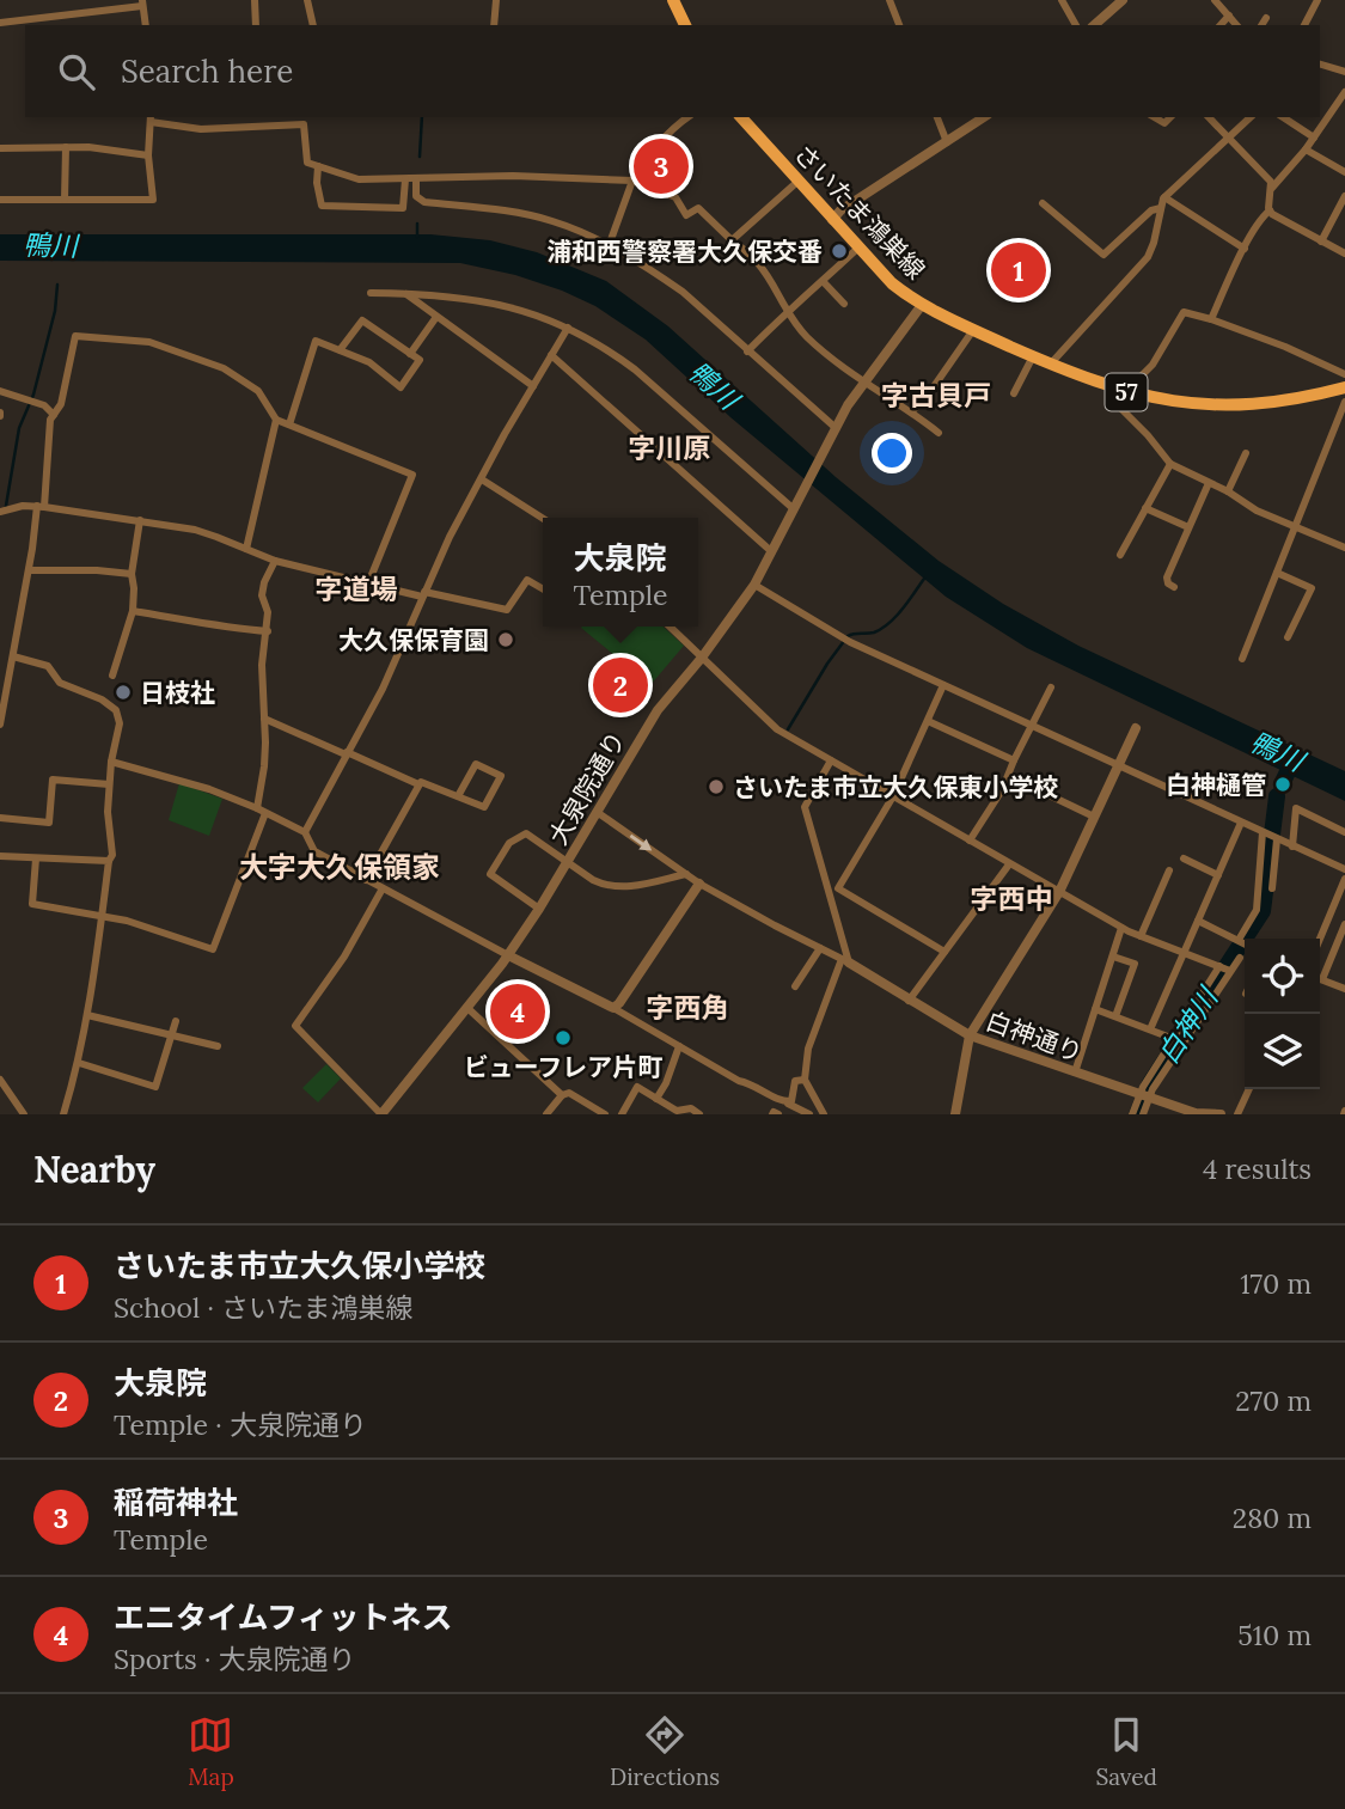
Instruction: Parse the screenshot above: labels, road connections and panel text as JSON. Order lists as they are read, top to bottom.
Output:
{
  "streets": {
    "main road": ["さいたま鴻巣線", "57"],
    "street": ["大泉院通り", "白神通り"]
  },
  "crossings": [
    ["さいたま鴻巣線", "大泉院通り"]
  ],
  "districts": [
    "字古貝戸",
    "字川原",
    "字道場",
    "大字大久保領家",
    "字西中",
    "字西角"
  ],
  "water": ["鴨川", "白神川"],
  "places": [
    "浦和西警察署大久保交番",
    "大久保保育園",
    "日枝社",
    "白神樋管",
    "さいたま市立大久保東小学校",
    "ビューフレア片町"
  ],
  "page": {
    "search": "Search here",
    "pins": [
      "3",
      "1",
      "2",
      "4"
    ],
    "popup": ["大泉院", "Temple"],
    "heading": ["Nearby", "4 results"],
    "list": [
      {
        "mark": "1",
        "name": "さいたま市立大久保小学校",
        "note": "School · さいたま鴻巣線",
        "value": "170 m"
      },
      {
        "mark": "2",
        "name": "大泉院",
        "note": "Temple · 大泉院通り",
        "value": "270 m"
      },
      {
        "mark": "3",
        "name": "稲荷神社",
        "note": "Temple",
        "value": "280 m"
      },
      {
        "mark": "4",
        "name": "エニタイムフィットネス",
        "note": "Sports · 大泉院通り",
        "value": "510 m"
      }
    ],
    "nav": ["Map", "Directions", "Saved"]
  }
}
